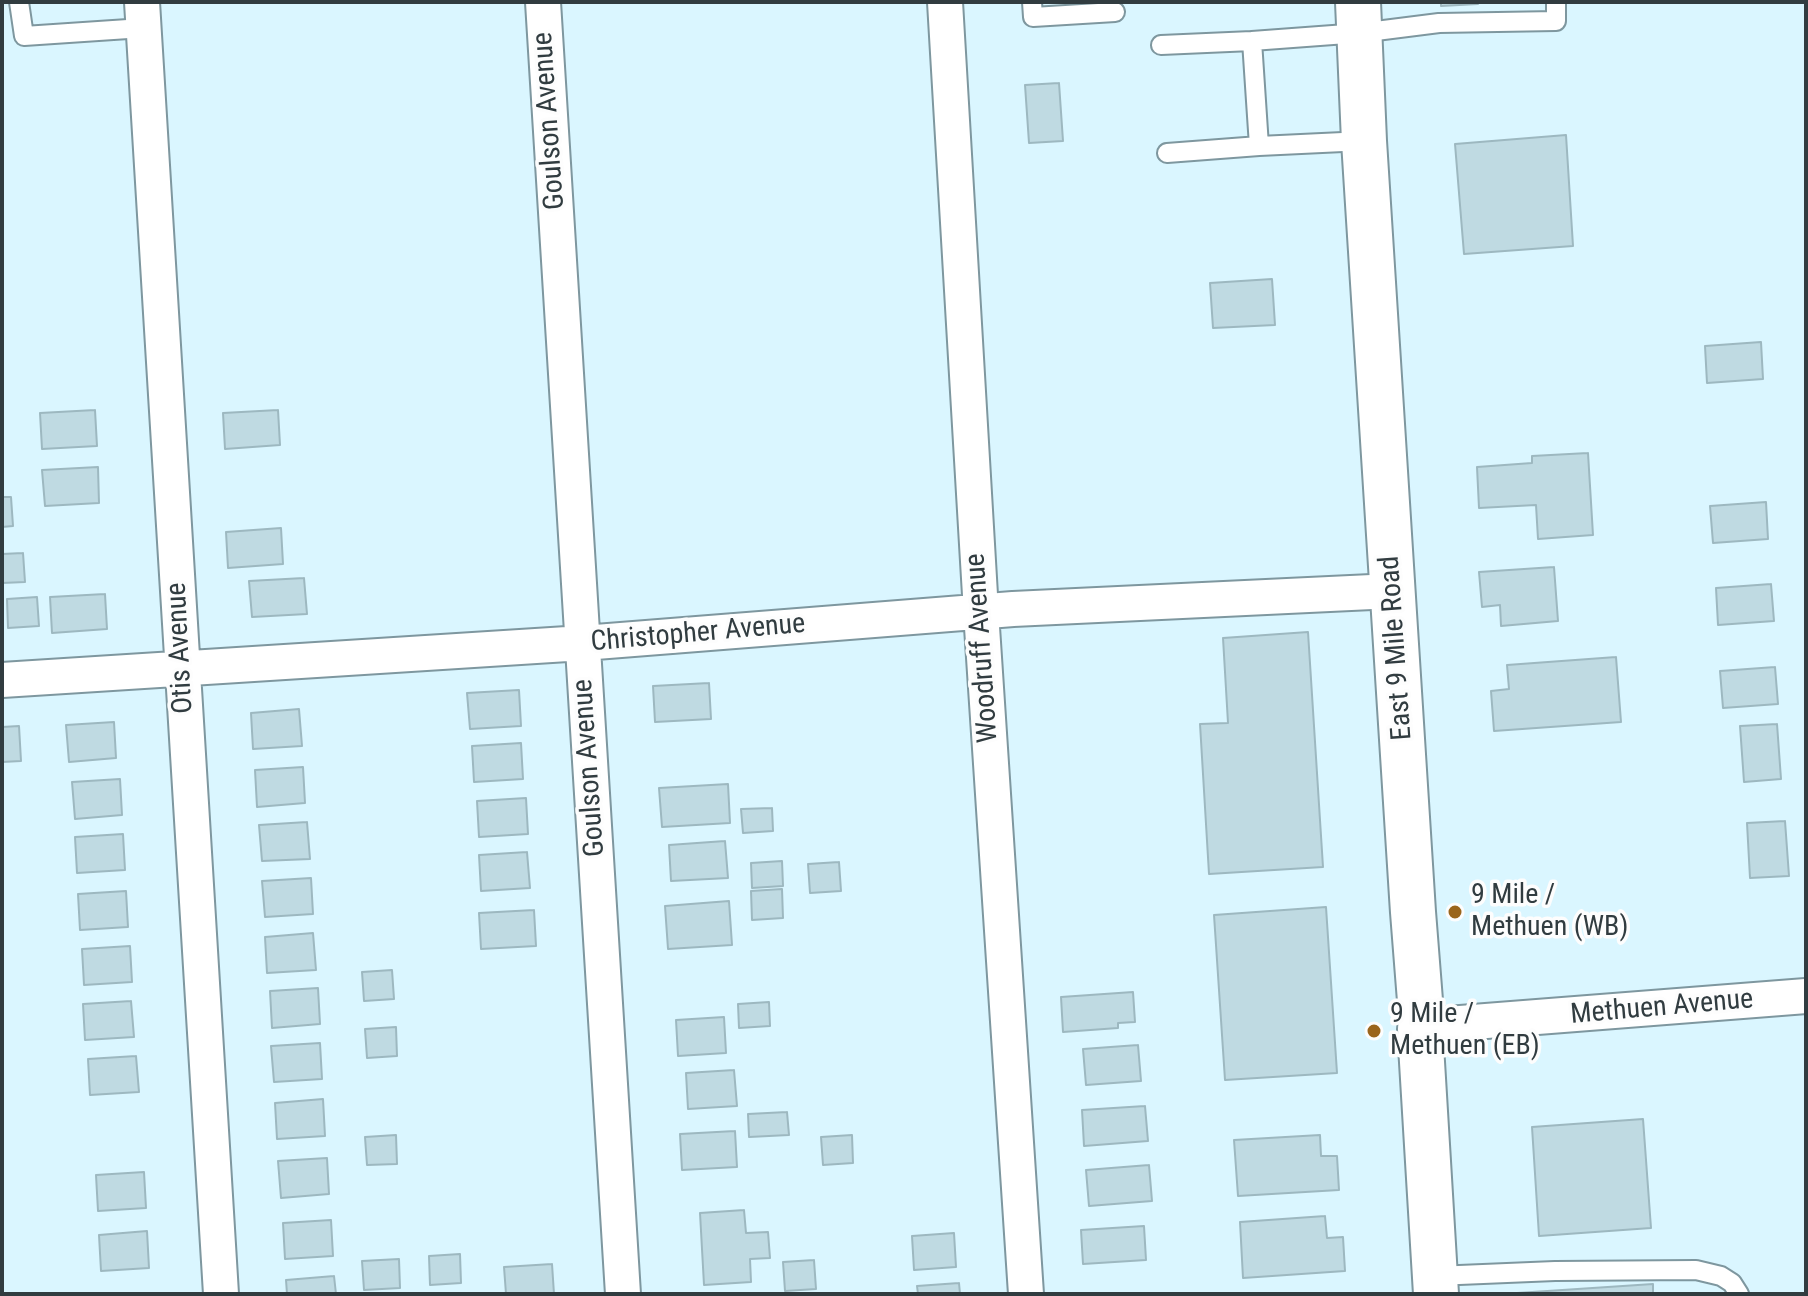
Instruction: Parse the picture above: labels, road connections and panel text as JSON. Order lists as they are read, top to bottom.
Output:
{
  "streets": {
    "main road": ["East 9 Mile Road"],
    "street": [
      "Goulson Avenue",
      "Christopher Avenue",
      "Otis Avenue",
      "Woodruff Avenue",
      "Methuen Avenue"
    ]
  },
  "crossings": [
    ["Goulson Avenue", "Christopher Avenue"],
    ["Christopher Avenue", "Otis Avenue"],
    ["Christopher Avenue", "Woodruff Avenue"],
    ["Christopher Avenue", "East 9 Mile Road"],
    ["East 9 Mile Road", "Methuen Avenue"]
  ],
  "places": ["9 Mile / Methuen (WB)", "9 Mile / Methuen (EB)"]
}
